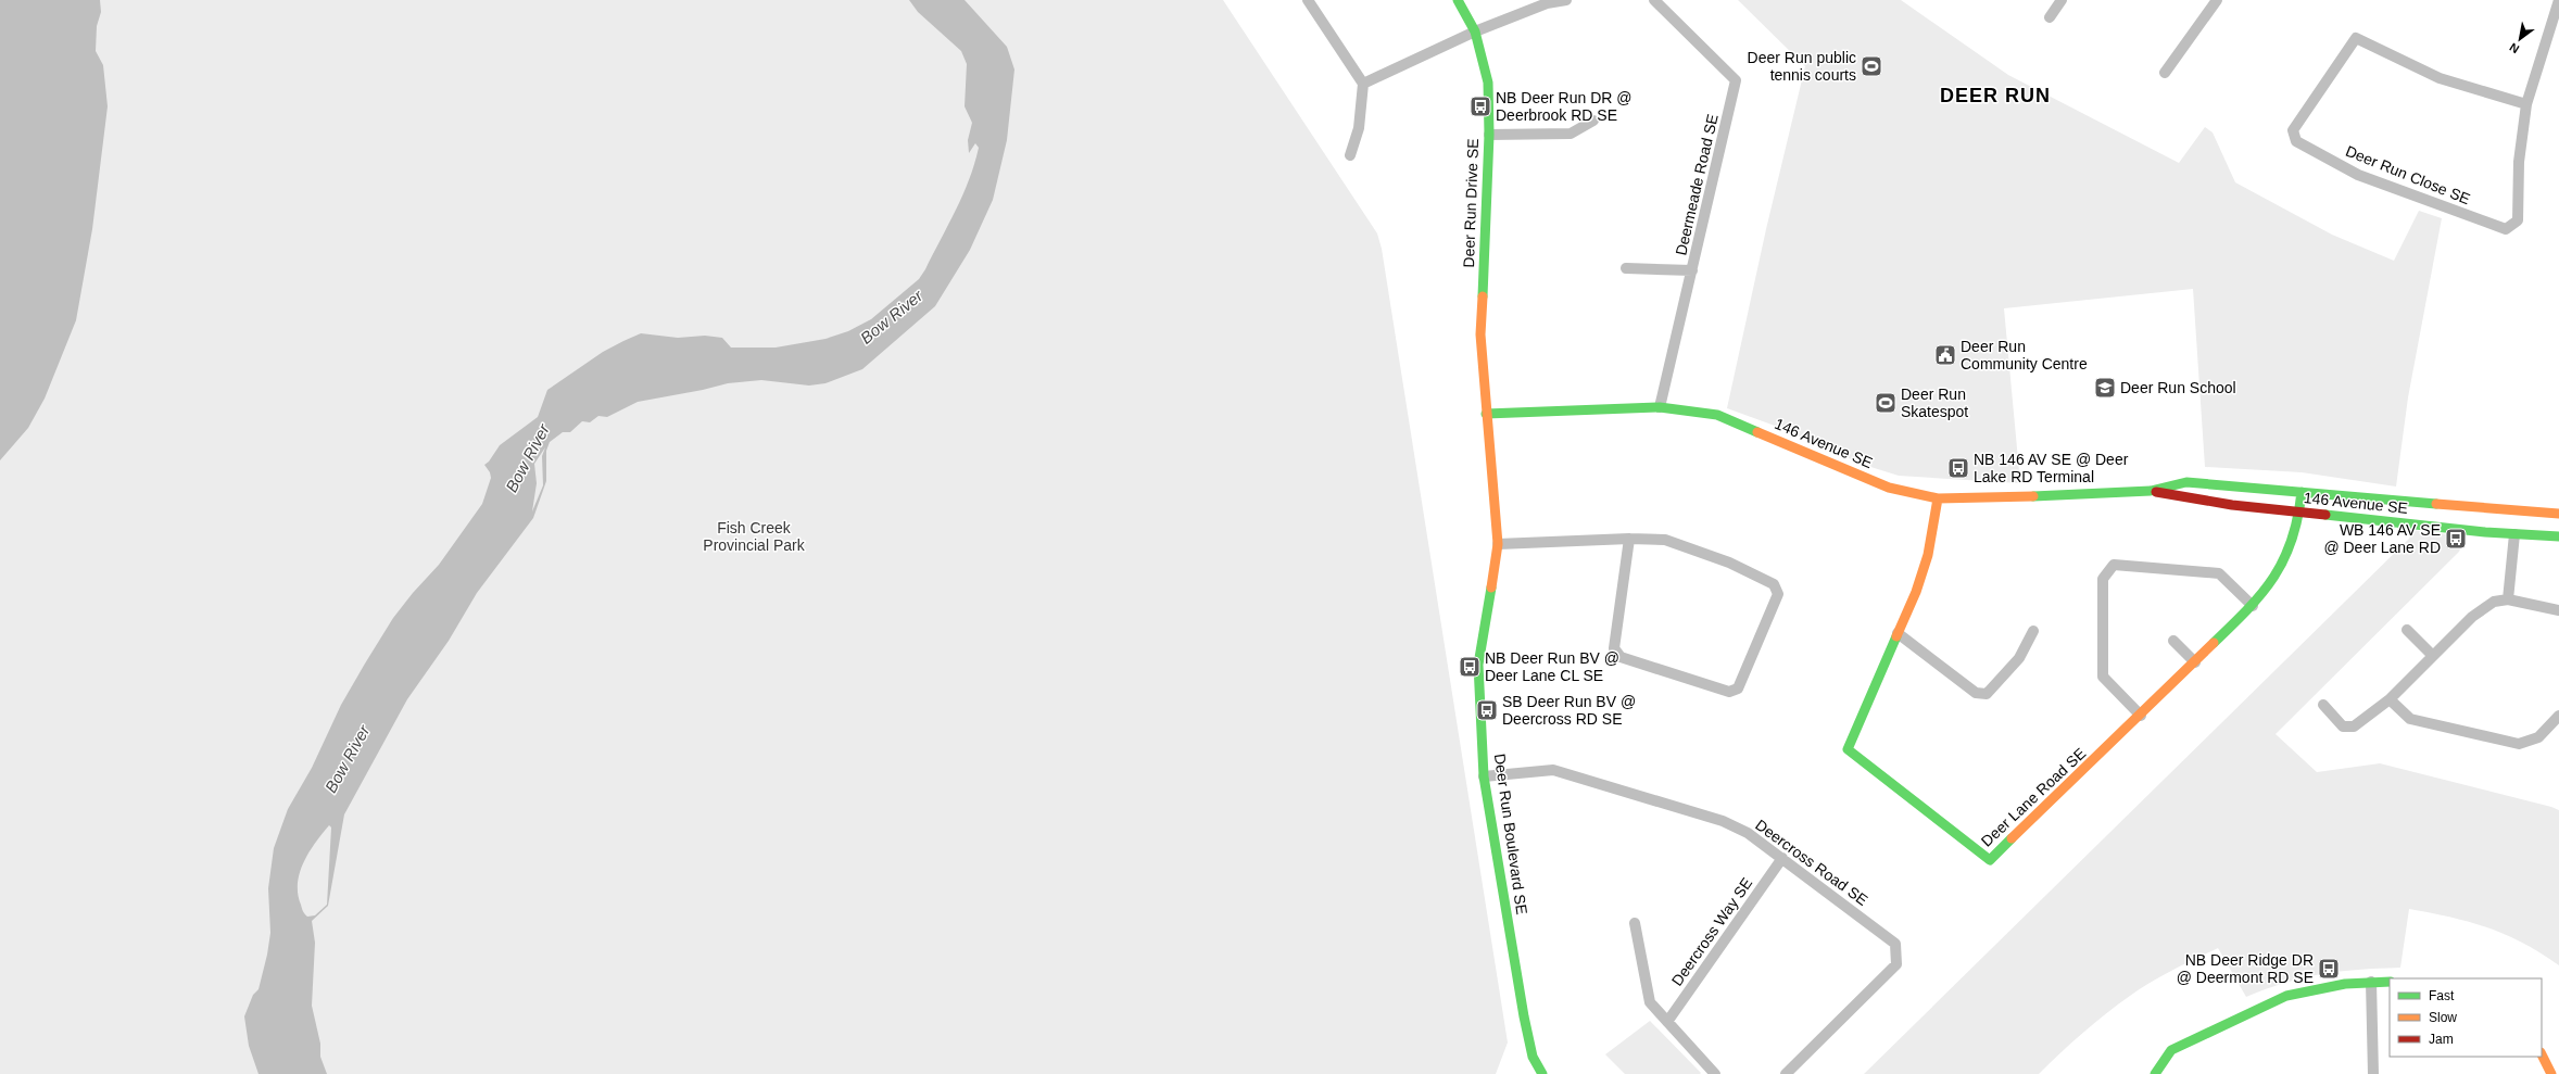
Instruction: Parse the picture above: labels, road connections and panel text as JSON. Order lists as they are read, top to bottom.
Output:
{
  "streets": {
    "street": [
      "Deer Run Close SE",
      "Deermeade Road SE",
      "Deer Run Drive SE",
      "146 Avenue SE",
      "Deer Lane Road SE",
      "Deer Run Boulevard SE",
      "Deercross Road SE",
      "Deercross Way SE"
    ]
  },
  "crossings": [
    ["Deermeade Road SE", "146 Avenue SE"],
    ["Deer Run Drive SE", "146 Avenue SE"],
    ["Deer Run Drive SE", "Deer Run Boulevard SE"],
    ["146 Avenue SE", "Deer Lane Road SE"],
    ["146 Avenue SE", "Deer Run Boulevard SE"],
    ["Deer Run Boulevard SE", "Deercross Road SE"],
    ["Deercross Road SE", "Deercross Way SE"]
  ],
  "districts": ["DEER RUN"],
  "water": ["Bow River"],
  "parks": ["Fish Creek Provincial Park"],
  "places": {
    "sports": ["Deer Run public tennis courts", "Deer Run Skatespot"],
    "bus stop": [
      "NB Deer Run DR @ Deerbrook RD SE",
      "NB 146 AV SE @ Deer Lake RD Terminal",
      "WB 146 AV SE @ Deer Lane RD",
      "NB Deer Run BV @ Deer Lane CL SE",
      "SB Deer Run BV @ Deercross RD SE",
      "NB Deer Ridge DR @ Deermont RD SE"
    ],
    "public building": ["Deer Run Community Centre"],
    "school or university": ["Deer Run School"]
  },
  "legend": ["Fast", "Slow", "Jam"],
  "north": "bottom left"
}
